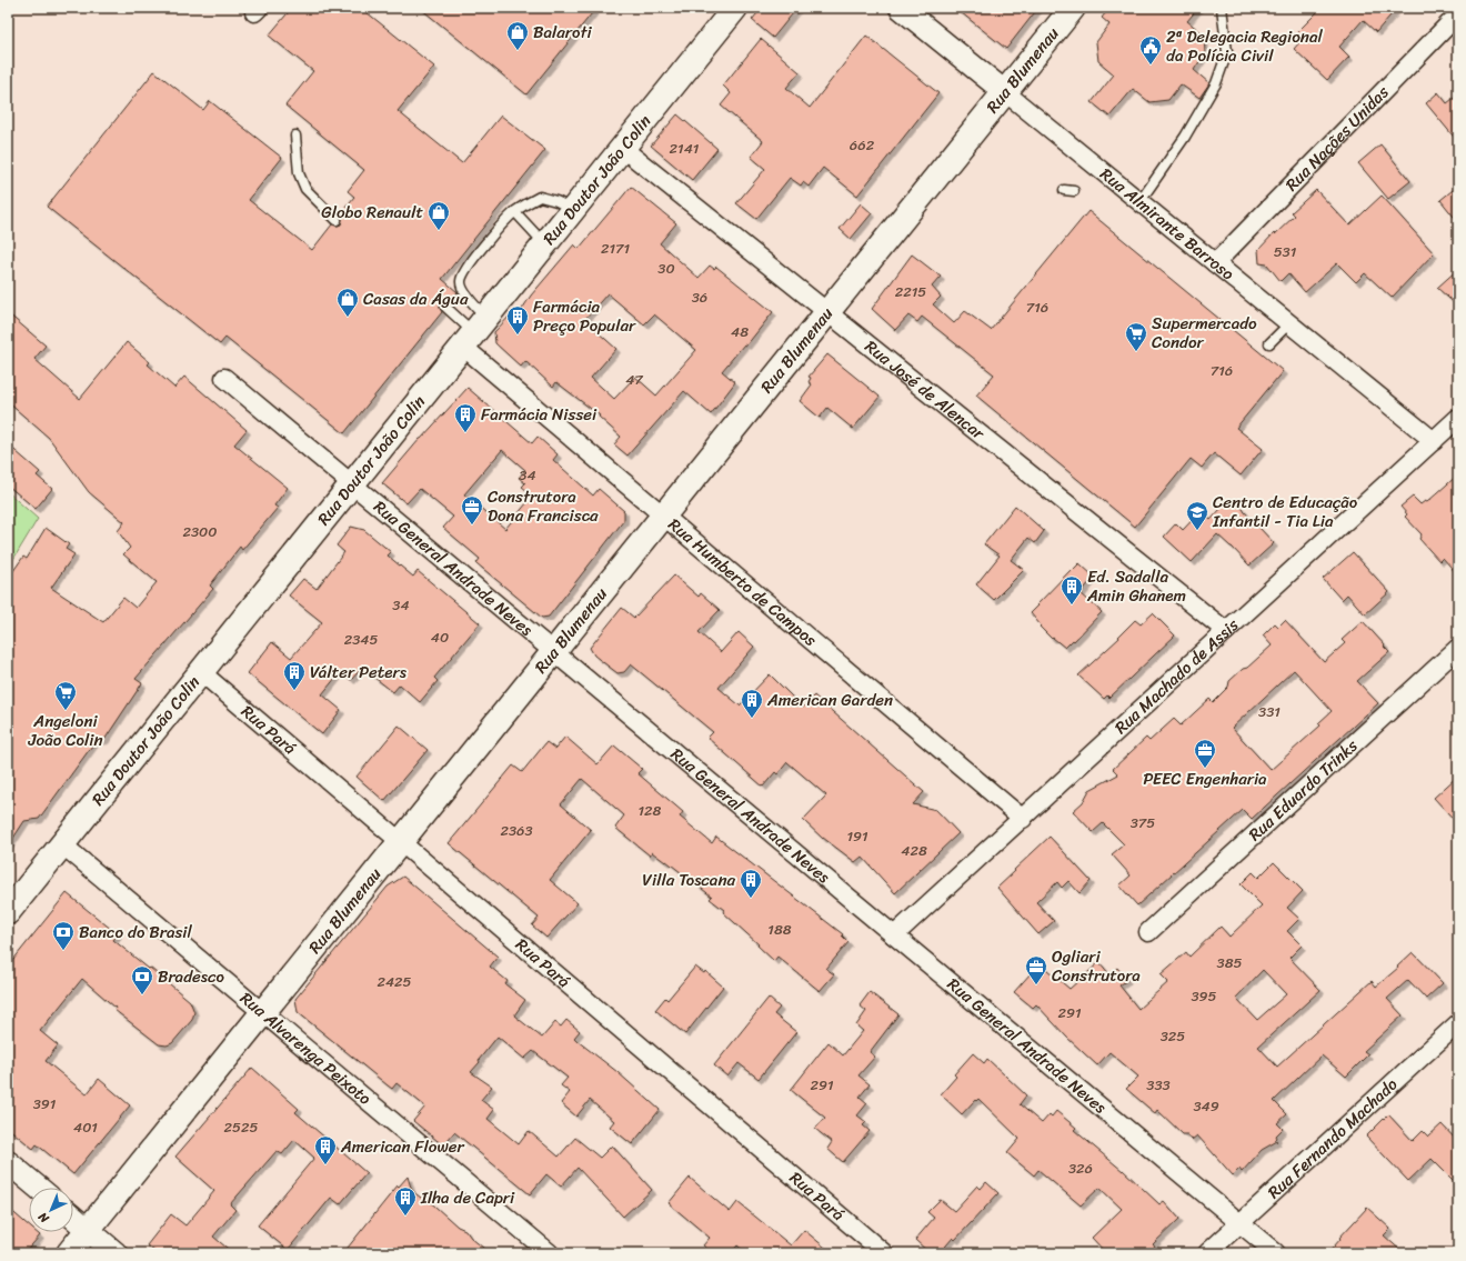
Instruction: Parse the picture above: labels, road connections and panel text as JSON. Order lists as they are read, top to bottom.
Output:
{
  "streets": {
    "main road": ["Rua Blumenau", "Rua Doutor João Colin"],
    "street": [
      "Rua Nações Unidas",
      "Rua Almirante Barroso",
      "Rua José de Alencar",
      "Rua General Andrade Neves",
      "Rua Humberto de Campos",
      "Rua Machado de Assis",
      "Rua Pará",
      "Rua Eduardo Trinks",
      "Rua Alvarenga Peixoto",
      "Rua Fernando Machado"
    ]
  },
  "crossings": [
    ["Rua Blumenau", "Rua Almirante Barroso"],
    ["Rua Blumenau", "Rua José de Alencar"],
    ["Rua Blumenau", "Rua General Andrade Neves"],
    ["Rua Blumenau", "Rua Humberto de Campos"],
    ["Rua Blumenau", "Rua Pará"],
    ["Rua Blumenau", "Rua Alvarenga Peixoto"],
    ["Rua Nações Unidas", "Rua Almirante Barroso"],
    ["Rua Doutor João Colin", "Rua José de Alencar"],
    ["Rua Doutor João Colin", "Rua General Andrade Neves"],
    ["Rua Doutor João Colin", "Rua Humberto de Campos"],
    ["Rua Doutor João Colin", "Rua Pará"],
    ["Rua Doutor João Colin", "Rua Alvarenga Peixoto"],
    ["Rua Almirante Barroso", "Rua Machado de Assis"],
    ["Rua José de Alencar", "Rua Machado de Assis"],
    ["Rua General Andrade Neves", "Rua Machado de Assis"],
    ["Rua General Andrade Neves", "Rua Fernando Machado"],
    ["Rua Humberto de Campos", "Rua Machado de Assis"]
  ],
  "places": {
    "shop": ["Balaroti", "Globo Renault", "Casas da Água"],
    "public building": ["2ª Delegacia Regional da Polícia Civil"],
    "building": [
      "Farmácia Preço Popular",
      "Farmácia Nissei",
      "Ed. Sadalla Amin Ghanem",
      "Válter Peters",
      "American Garden",
      "Villa Toscana",
      "American Flower",
      "Ilha de Capri"
    ],
    "supermarket": ["Supermercado Condor", "Angeloni João Colin"],
    "office": ["Construtora Dona Francisca", "PEEC Engenharia", "Ogliari Construtora"],
    "school or university": ["Centro de Educação Infantil - Tia Lia"],
    "bank": ["Banco do Brasil", "Bradesco"]
  },
  "house_numbers": [
    "662",
    "2141",
    "2171",
    "531",
    "30",
    "2215",
    "36",
    "716",
    "48",
    "716",
    "47",
    "34",
    "2300",
    "34",
    "40",
    "2345",
    "331",
    "128",
    "375",
    "2363",
    "191",
    "428",
    "188",
    "385",
    "2425",
    "395",
    "291",
    "325",
    "291",
    "333",
    "391",
    "349",
    "401",
    "2525",
    "326"
  ],
  "north": "bottom left"
}
